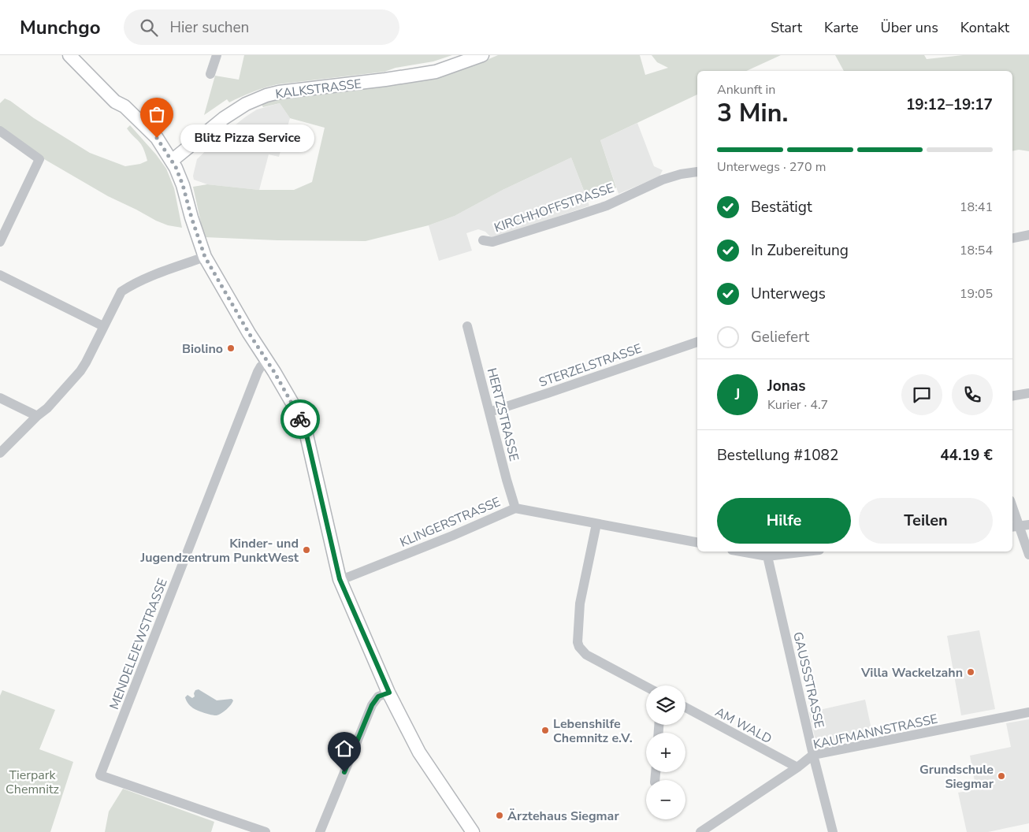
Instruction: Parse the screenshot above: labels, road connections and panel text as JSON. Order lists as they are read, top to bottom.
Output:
{
  "streets": {
    "main road": ["KALKSTRASSE"],
    "street": [
      "KIRCHHOFFSTRASSE",
      "STERZELSTRASSE",
      "HERTZSTRASSE",
      "KLINGERSTRASSE",
      "MENDELEJEWSTRASSE",
      "GAUSSSTRASSE",
      "AM WALD",
      "KAUFMANNSTRASSE"
    ]
  },
  "crossings": [
    ["STERZELSTRASSE", "HERTZSTRASSE"],
    ["HERTZSTRASSE", "KLINGERSTRASSE"],
    ["GAUSSSTRASSE", "KAUFMANNSTRASSE"],
    ["AM WALD", "KAUFMANNSTRASSE"]
  ],
  "parks": ["Tierpark Chemnitz"],
  "places": [
    "Blitz Pizza Service",
    "Biolino",
    "Kinder- und Jugendzentrum PunktWest",
    "Villa Wackelzahn",
    "Lebenshilfe Chemnitz e.V.",
    "Grundschule Siegmar",
    "Ärztehaus Siegmar"
  ],
  "page": {
    "header": "Munchgo",
    "search": "Hier suchen",
    "nav": [
      "Start",
      "Karte",
      "Über uns",
      "Kontakt"
    ],
    "heading": ["3 Min.", "Ankunft in", "19:12–19:17"],
    "panel": [
      "Jonas",
      "Kurier · 4.7",
      "Bestellung #1082",
      "44.19 €"
    ],
    "bubble": "Blitz Pizza Service",
    "bar": "Unterwegs · 270 m",
    "list": [
      ["Bestätigt", "18:41"],
      ["In Zubereitung", "18:54"],
      ["Unterwegs", "19:05"],
      "Geliefert"
    ],
    "round": "J",
    "buttons": ["Hilfe", "Teilen"],
    "map_buttons": ["+", "−"]
  }
}
